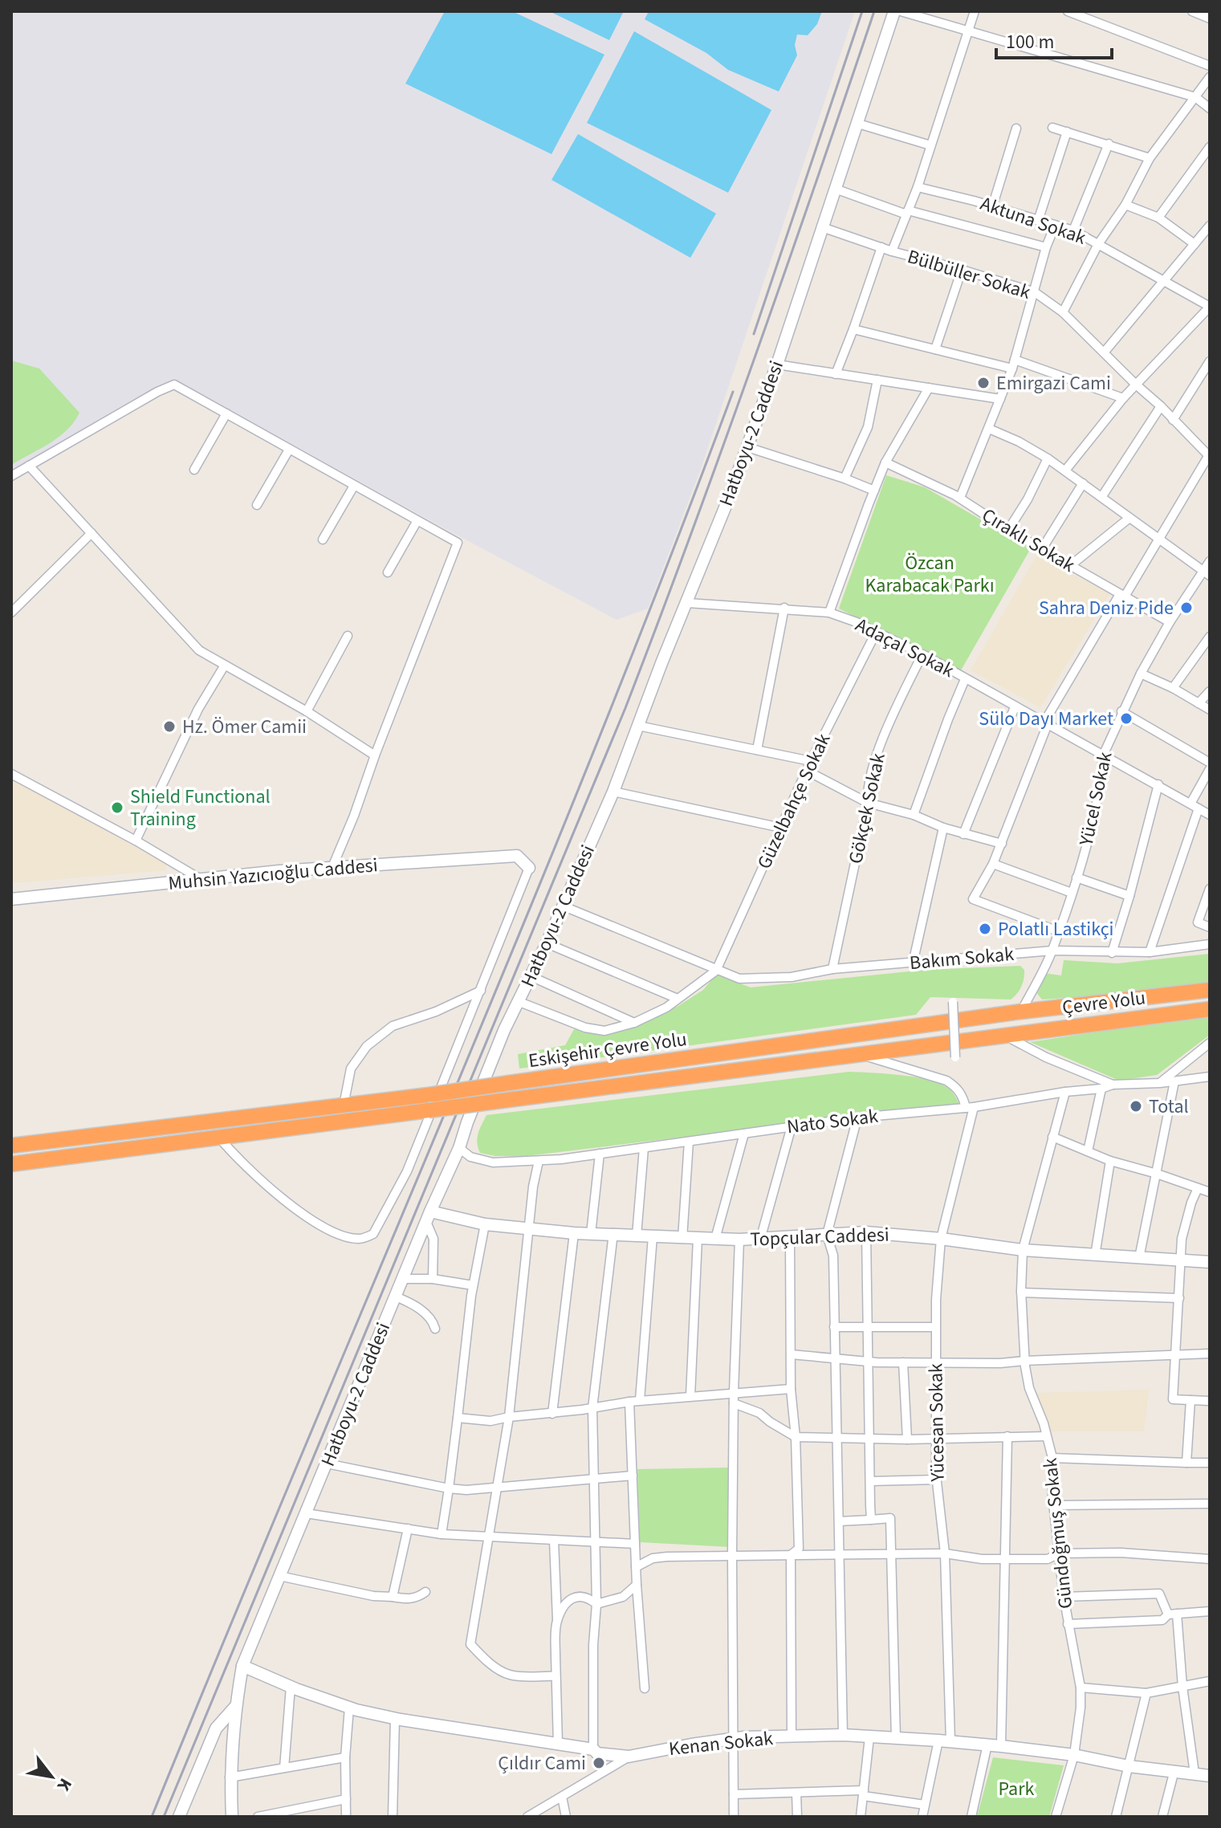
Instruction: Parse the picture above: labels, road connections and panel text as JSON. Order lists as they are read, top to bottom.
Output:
{
  "streets": {
    "highway": ["Çevre Yolu", "Eskişehir Çevre Yolu"],
    "street": [
      "Aktuna Sokak",
      "Bülbüller Sokak",
      "Hatboyu-2 Caddesi",
      "Çıraklı Sokak",
      "Adaçal Sokak",
      "Yücel Sokak",
      "Güzelbahçe Sokak",
      "Gökçek Sokak",
      "Muhsin Yazıcıoğlu Caddesi",
      "Bakım Sokak",
      "Nato Sokak",
      "Topçular Caddesi",
      "Yücesan Sokak",
      "Gündoğmuş Sokak",
      "Kenan Sokak"
    ]
  },
  "crossings": [
    ["Bülbüller Sokak", "Hatboyu-2 Caddesi"],
    ["Hatboyu-2 Caddesi", "Adaçal Sokak"],
    ["Hatboyu-2 Caddesi", "Bakım Sokak"],
    ["Hatboyu-2 Caddesi", "Nato Sokak"],
    ["Hatboyu-2 Caddesi", "Topçular Caddesi"],
    ["Hatboyu-2 Caddesi", "Kenan Sokak"],
    ["Çıraklı Sokak", "Yücel Sokak"],
    ["Adaçal Sokak", "Yücel Sokak"],
    ["Adaçal Sokak", "Güzelbahçe Sokak"],
    ["Adaçal Sokak", "Gökçek Sokak"],
    ["Yücel Sokak", "Bakım Sokak"],
    ["Yücel Sokak", "Eskişehir Çevre Yolu"],
    ["Güzelbahçe Sokak", "Bakım Sokak"],
    ["Gökçek Sokak", "Bakım Sokak"],
    ["Çevre Yolu", "Eskişehir Çevre Yolu"],
    ["Nato Sokak", "Yücesan Sokak"],
    ["Nato Sokak", "Gündoğmuş Sokak"],
    ["Topçular Caddesi", "Yücesan Sokak"],
    ["Topçular Caddesi", "Gündoğmuş Sokak"],
    ["Yücesan Sokak", "Kenan Sokak"],
    ["Gündoğmuş Sokak", "Kenan Sokak"]
  ],
  "parks": ["Özcan Karabacak Parkı", "Park"],
  "places": [
    "Emirgazi Cami",
    "Sahra Deniz Pide",
    "Sülo Dayı Market",
    "Hz. Ömer Camii",
    "Shield Functional Training",
    "Polatlı Lastikçi",
    "Total",
    "Çıldır Cami"
  ],
  "scale_bar": "100 m",
  "north": "bottom right"
}
